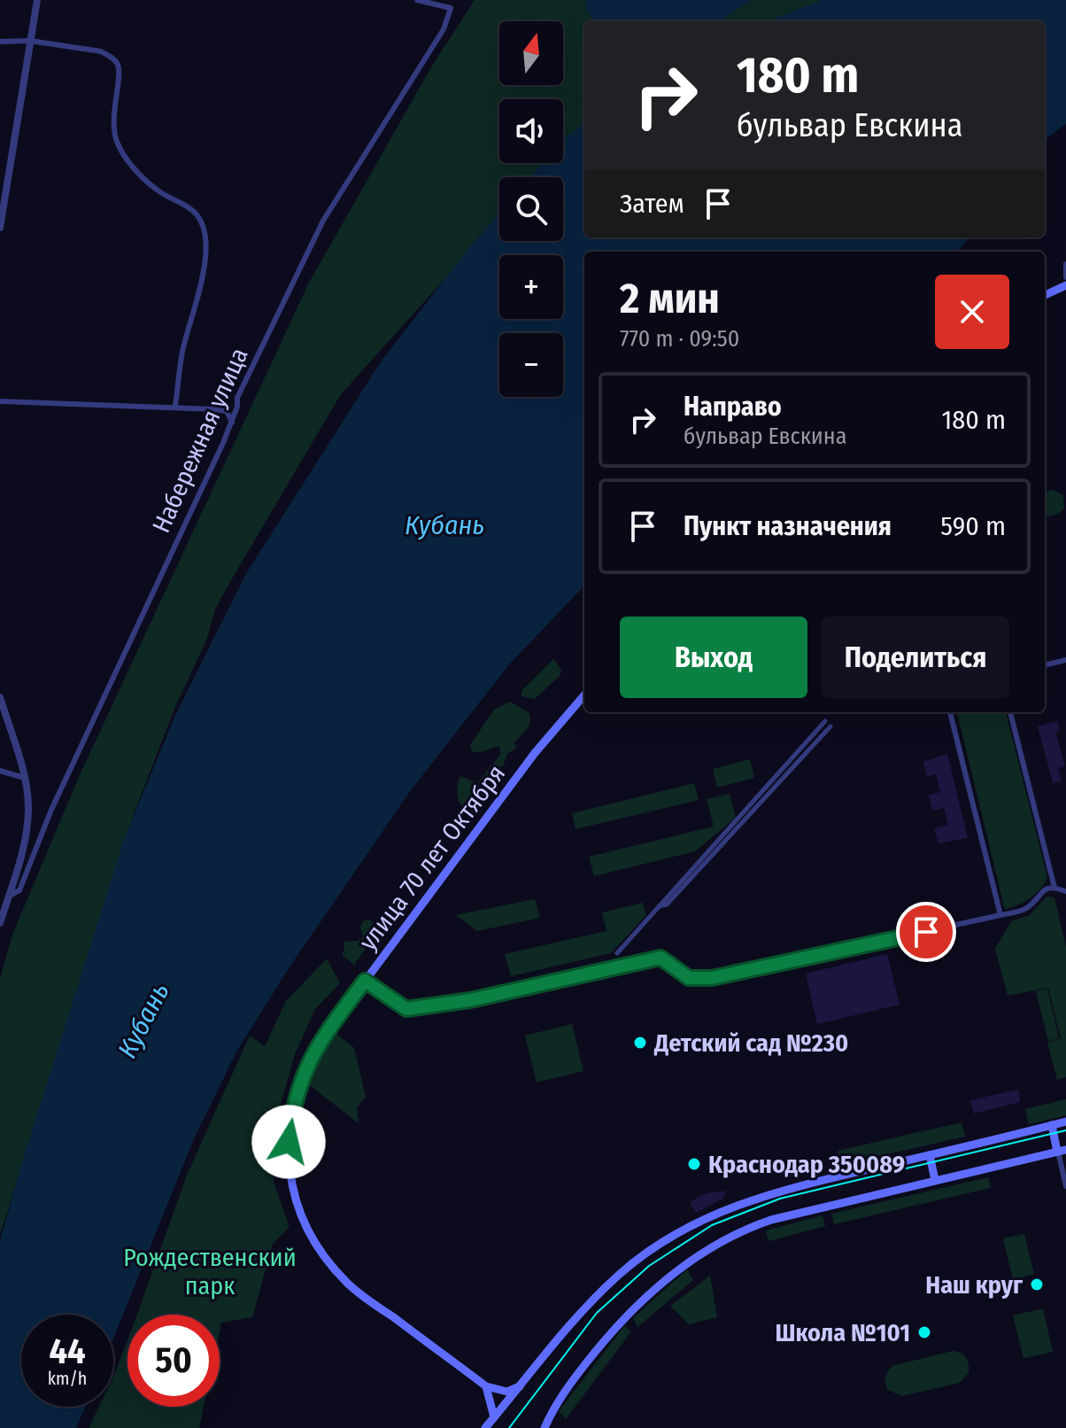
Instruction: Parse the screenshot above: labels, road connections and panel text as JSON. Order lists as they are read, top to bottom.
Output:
{
  "streets": {
    "main road": ["улица 70 лет Октября"],
    "street": ["Набережная улица"]
  },
  "water": ["Кубань"],
  "parks": ["Рождественский парк"],
  "places": [
    "Детский сад №230",
    "Краснодар 350089",
    "Наш круг",
    "Школа №101"
  ],
  "north": "top",
  "page": {
    "map_buttons": ["+", "−"],
    "turn": ["180 m", "бульвар Евскина"],
    "then": "Затем",
    "heading": ["2 мин", "770 m · 09:50"],
    "list": [
      {
        "name": "Направо",
        "note": "бульвар Евскина",
        "value": "180 m"
      },
      {
        "name": "Пункт назначения",
        "value": "590 m"
      }
    ],
    "buttons": ["Выход", "Поделиться"],
    "speed": "44 km/h",
    "limit": "50"
  }
}
